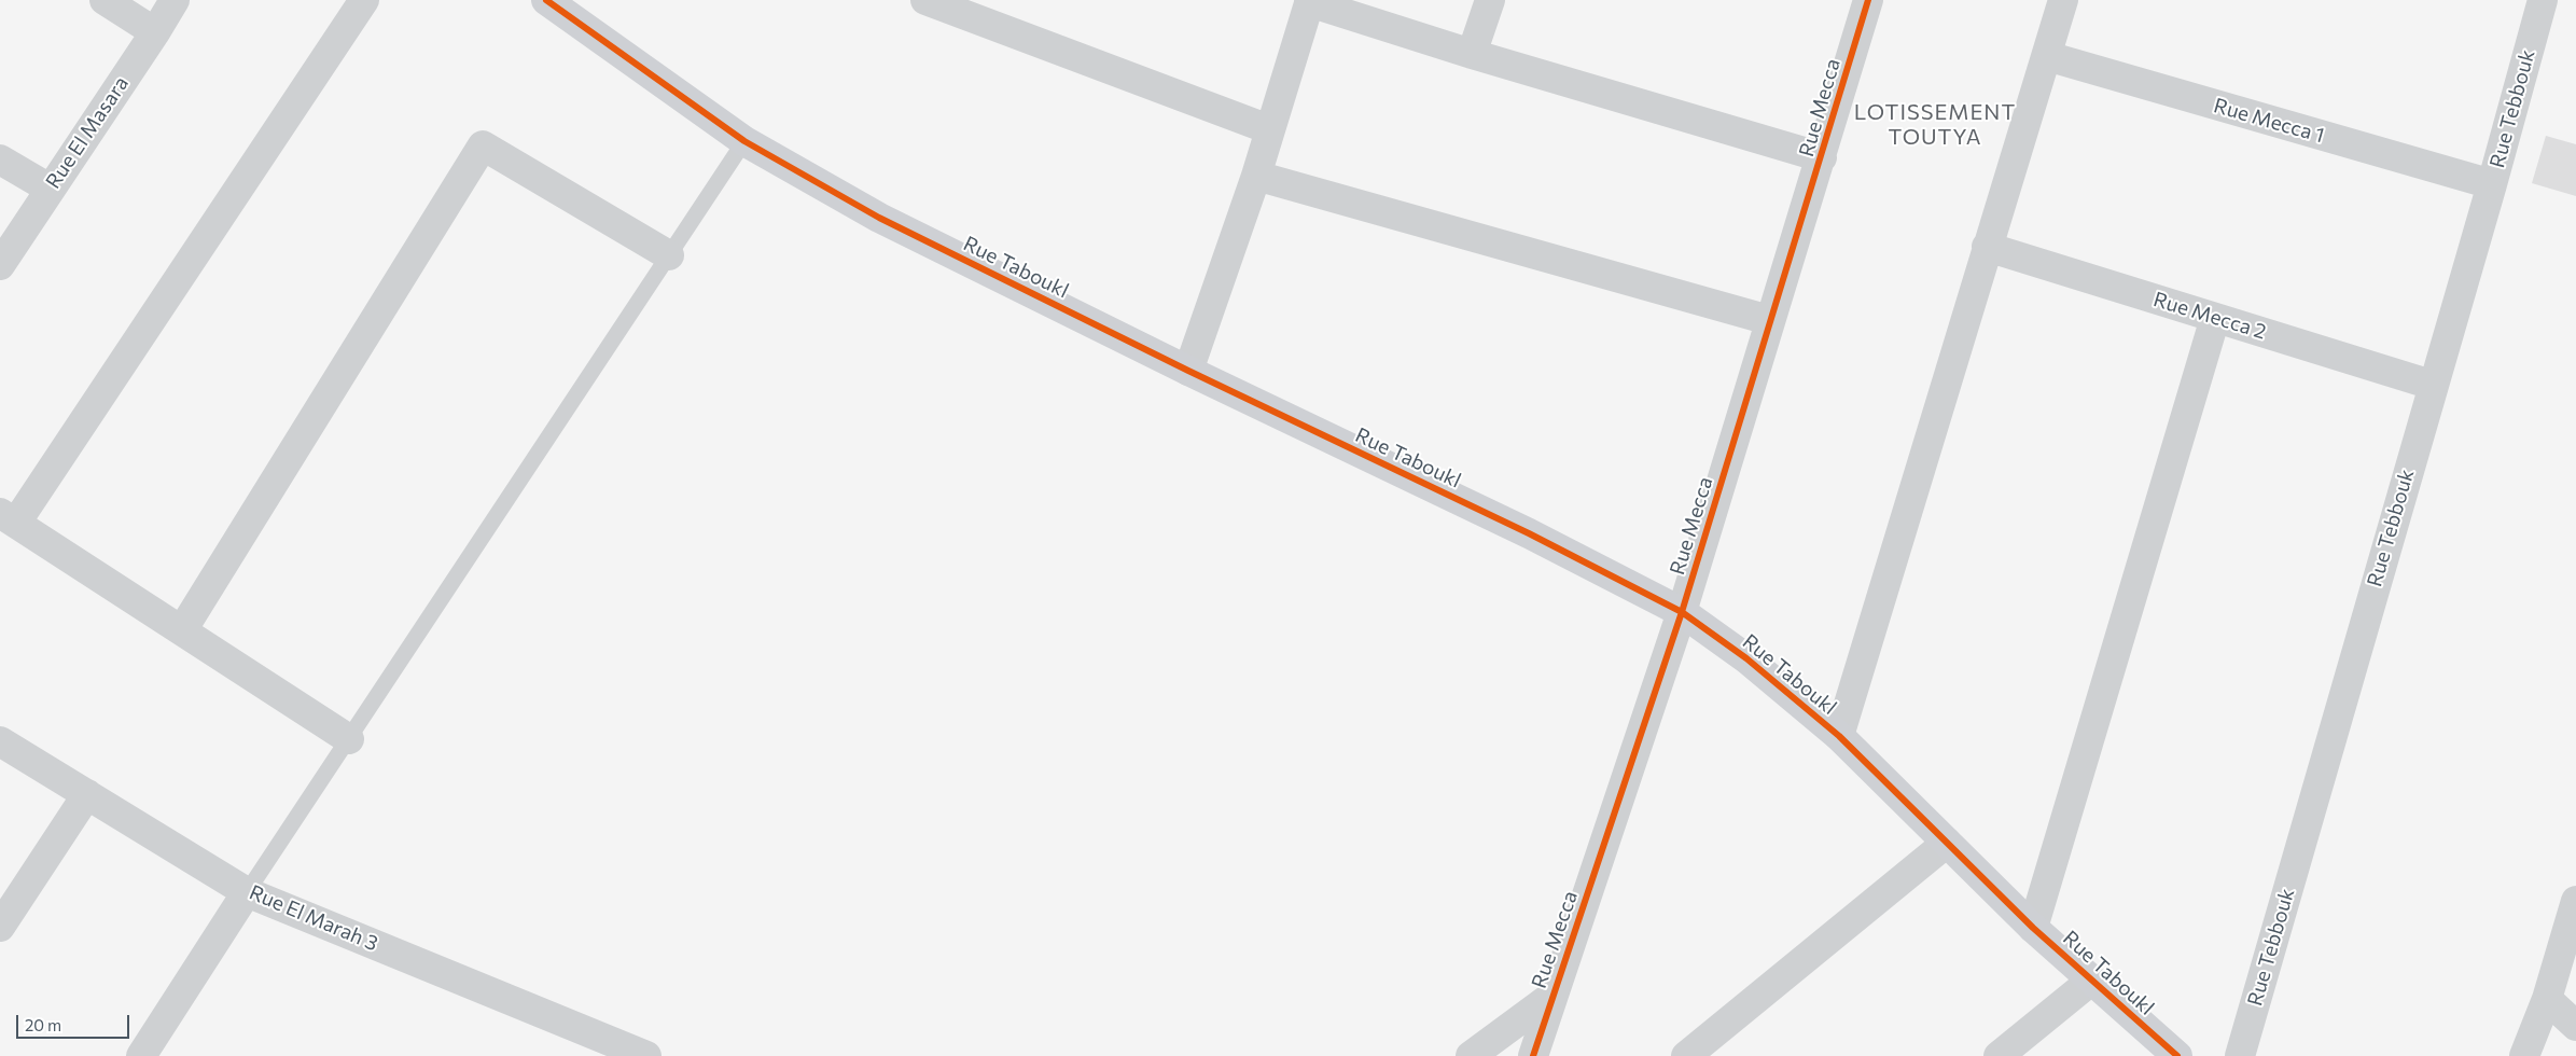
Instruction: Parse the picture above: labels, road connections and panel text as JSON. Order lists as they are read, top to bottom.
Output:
{
  "streets": {
    "street": [
      "Rue Mecca",
      "Rue Tebbouk",
      "Rue Mecca 1",
      "Rue El Masara",
      "Rue Taboukl",
      "Rue Mecca 2",
      "Rue El Marah 3"
    ]
  },
  "crossings": [
    ["Rue Mecca", "Rue Taboukl"],
    ["Rue Tebbouk", "Rue Mecca 1"],
    ["Rue Tebbouk", "Rue Mecca 2"]
  ],
  "districts": ["LOTISSEMENT TOUTYA"],
  "scale_bar": "20 m"
}
